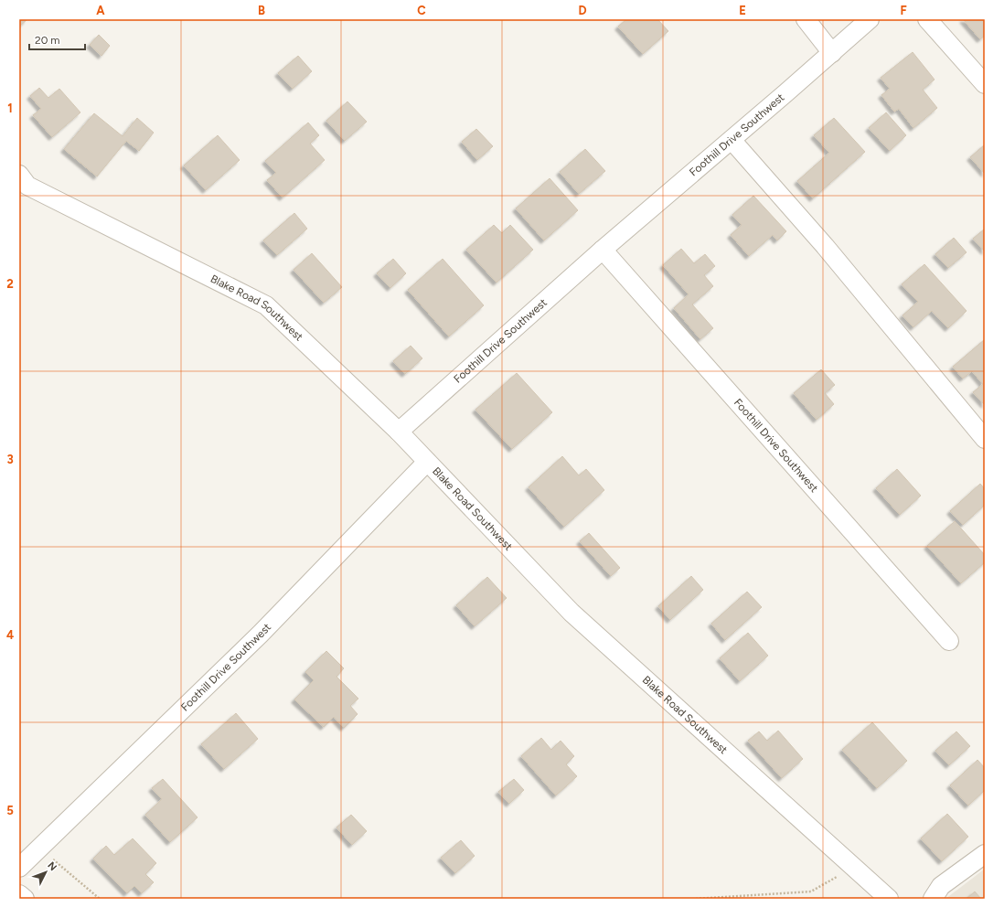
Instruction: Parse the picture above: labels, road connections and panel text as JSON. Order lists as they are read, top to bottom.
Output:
{
  "streets": {
    "street": ["Foothill Drive Southwest", "Blake Road Southwest"]
  },
  "crossings": [
    ["Foothill Drive Southwest", "Blake Road Southwest"]
  ],
  "scale_bar": "20 m",
  "north": "top right",
  "grid": {
    "columns": [
      "A",
      "B",
      "C",
      "D",
      "E",
      "F"
    ],
    "rows": [
      "1",
      "2",
      "3",
      "4",
      "5"
    ]
  }
}
